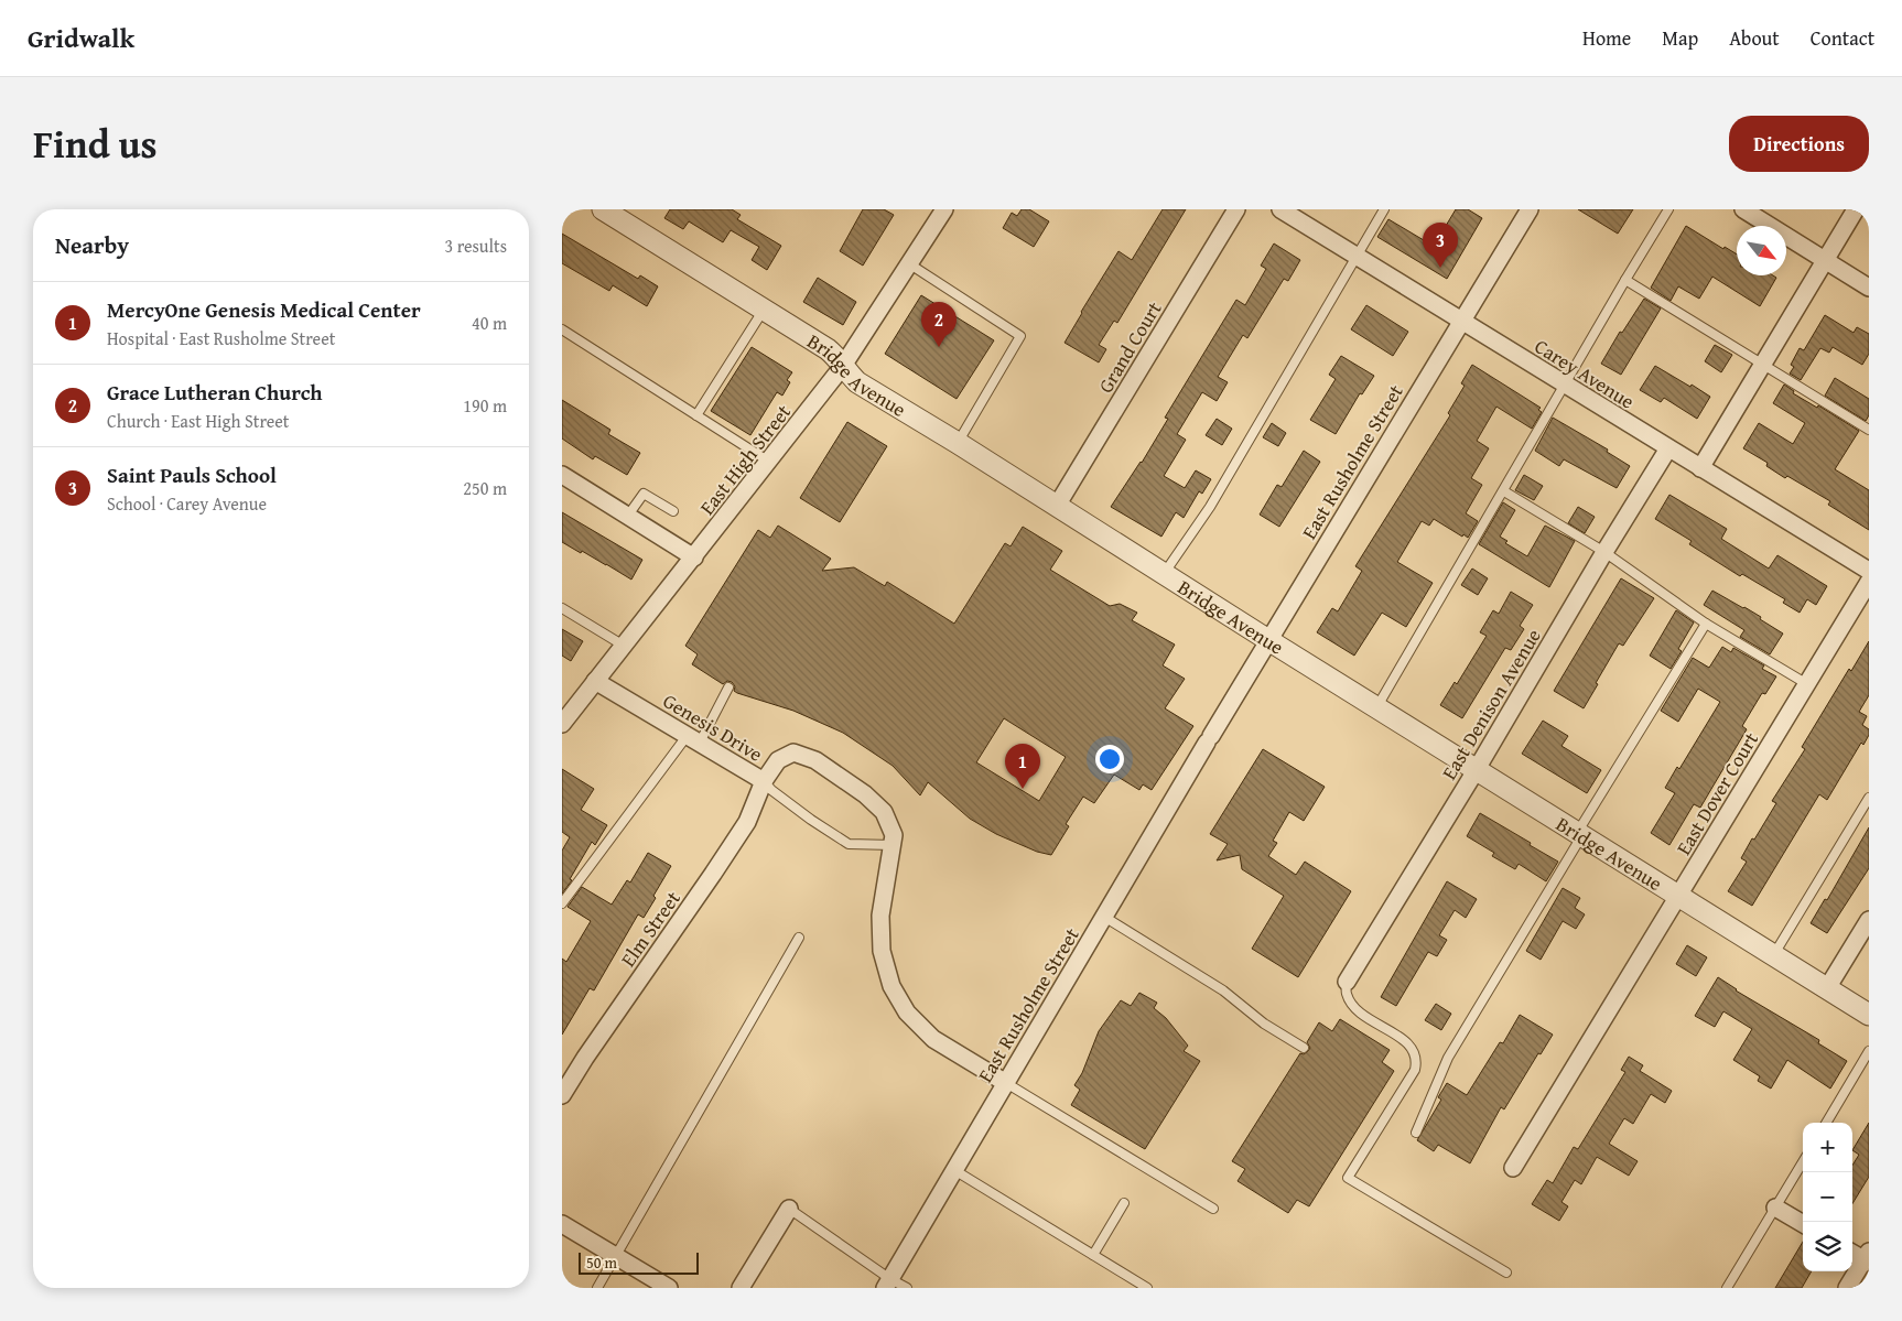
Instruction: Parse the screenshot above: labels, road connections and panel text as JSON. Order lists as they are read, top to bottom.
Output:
{
  "streets": {
    "street": [
      "Grand Court",
      "Carey Avenue",
      "Bridge Avenue",
      "East High Street",
      "East Rusholme Street",
      "East Denison Avenue",
      "Genesis Drive",
      "East Dover Court",
      "Elm Street"
    ]
  },
  "crossings": [
    ["Grand Court", "Bridge Avenue"],
    ["Carey Avenue", "East Rusholme Street"],
    ["Carey Avenue", "East Denison Avenue"],
    ["Bridge Avenue", "East High Street"],
    ["Bridge Avenue", "East Rusholme Street"],
    ["Bridge Avenue", "East Denison Avenue"],
    ["Bridge Avenue", "East Dover Court"],
    ["East High Street", "Genesis Drive"],
    ["East Rusholme Street", "Genesis Drive"],
    ["Genesis Drive", "Elm Street"]
  ],
  "scale_bar": "50 m",
  "north": "bottom right",
  "page": {
    "header": "Gridwalk",
    "nav": [
      "Home",
      "Map",
      "About",
      "Contact"
    ],
    "title": "Find us",
    "buttons": "Directions",
    "heading": ["Nearby", "3 results"],
    "pins": ["3", "2", "1"],
    "list": [
      {
        "mark": "1",
        "name": "MercyOne Genesis Medical Center",
        "note": "Hospital · East Rusholme Street",
        "value": "40 m"
      },
      {
        "mark": "2",
        "name": "Grace Lutheran Church",
        "note": "Church · East High Street",
        "value": "190 m"
      },
      {
        "mark": "3",
        "name": "Saint Pauls School",
        "note": "School · Carey Avenue",
        "value": "250 m"
      }
    ],
    "map_buttons": ["+", "−"],
    "scale": "50 m"
  }
}
